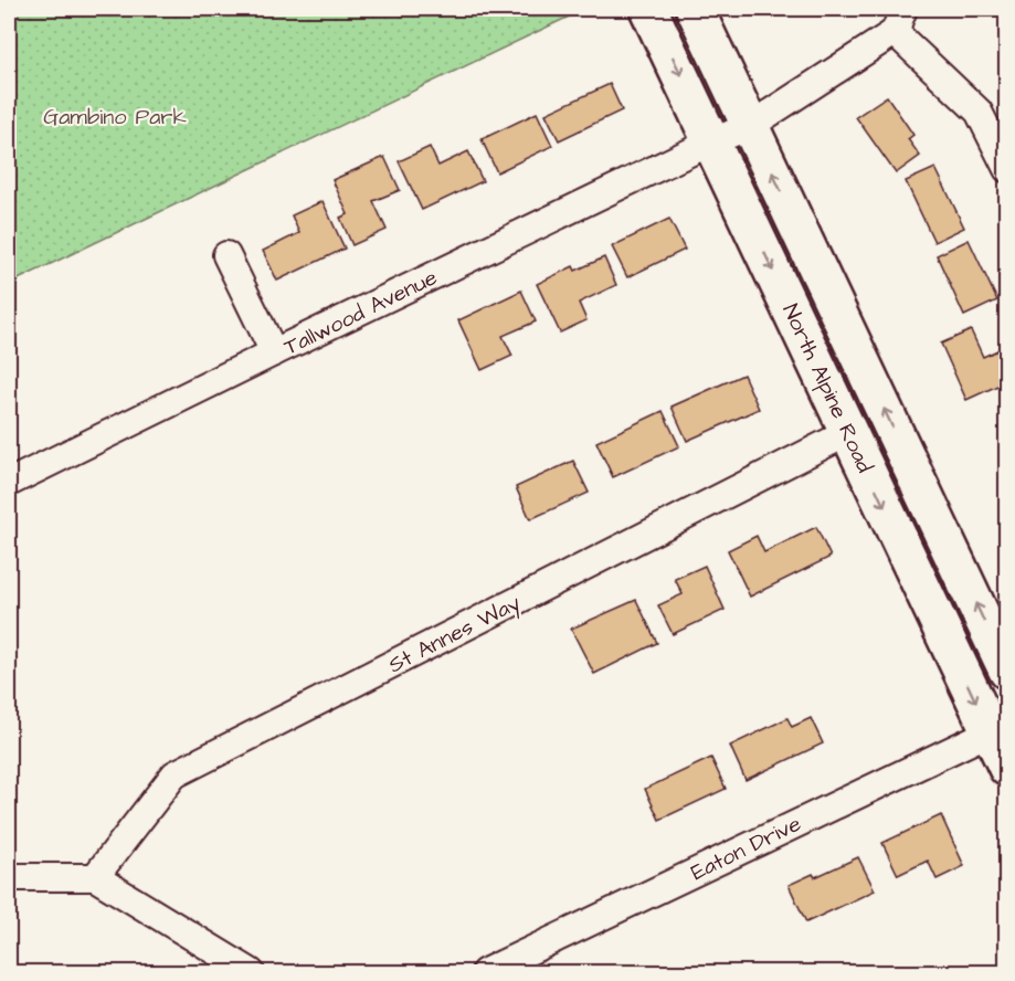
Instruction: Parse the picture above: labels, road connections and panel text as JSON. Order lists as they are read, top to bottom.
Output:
{
  "streets": {
    "main road": ["North Alpine Road"],
    "street": ["Tallwood Avenue", "St Annes Way", "Eaton Drive"]
  },
  "crossings": [
    ["Tallwood Avenue", "North Alpine Road"],
    ["North Alpine Road", "St Annes Way"],
    ["North Alpine Road", "Eaton Drive"]
  ],
  "parks": ["Gambino Park"]
}
